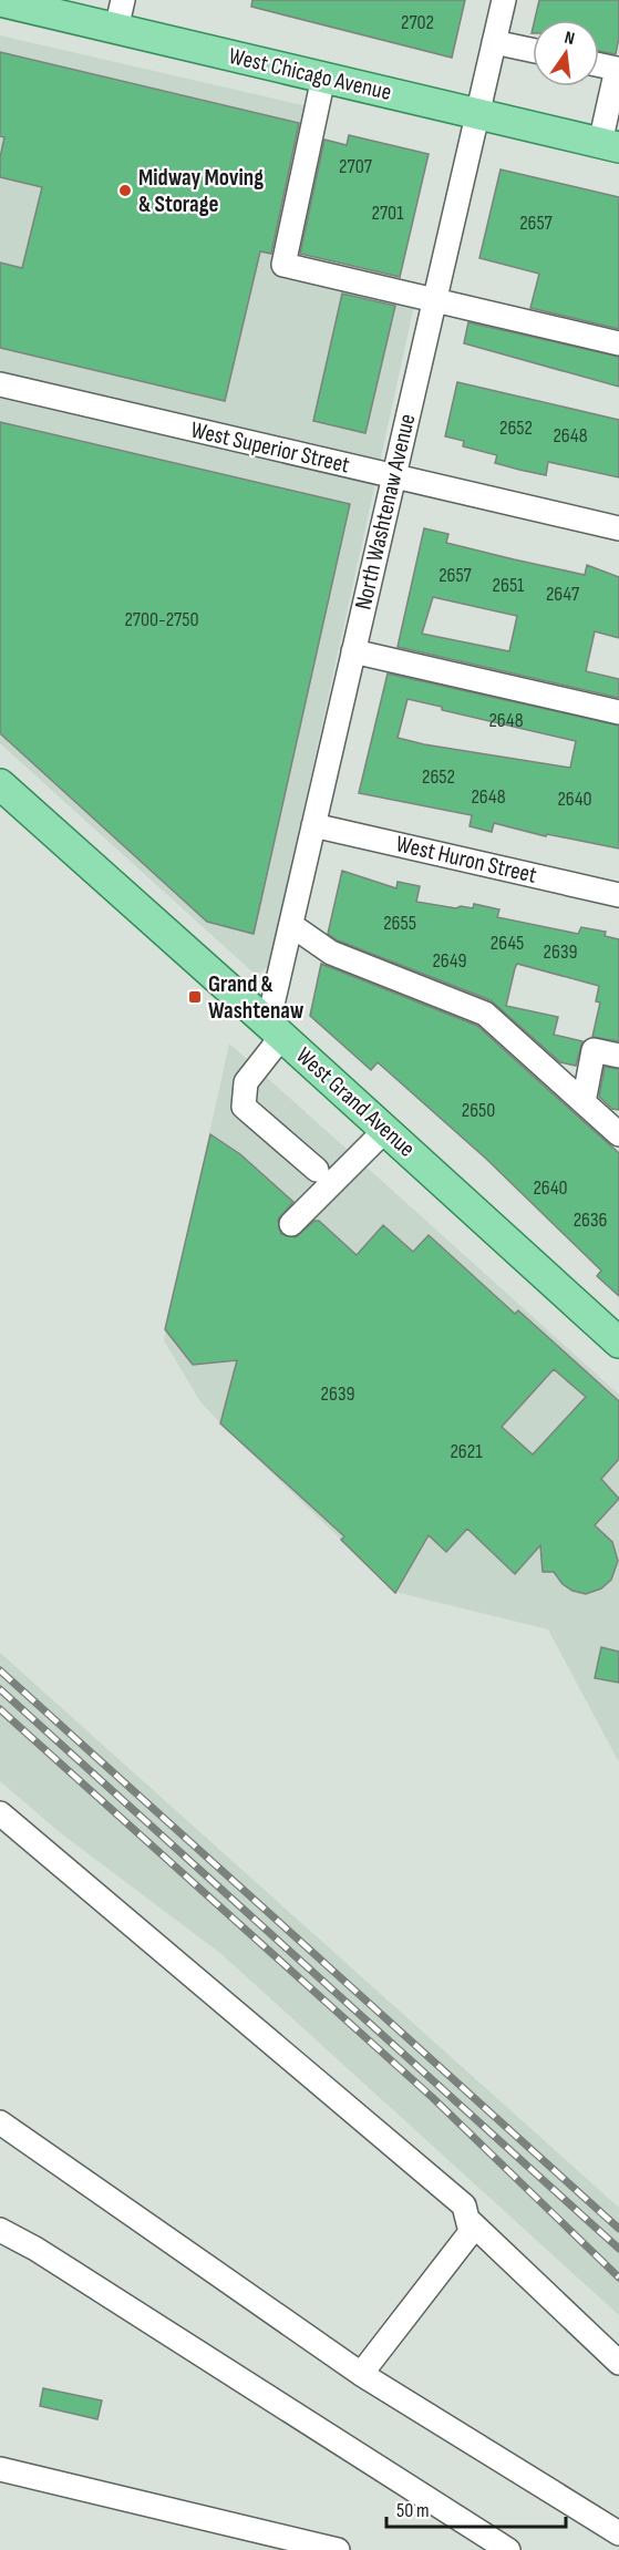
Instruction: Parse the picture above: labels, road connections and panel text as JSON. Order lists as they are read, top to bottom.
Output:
{
  "streets": {
    "main road": ["West Chicago Avenue", "West Grand Avenue"],
    "street": ["West Superior Street", "North Washtenaw Avenue", "West Huron Street"]
  },
  "crossings": [
    ["West Chicago Avenue", "North Washtenaw Avenue"],
    ["West Superior Street", "North Washtenaw Avenue"],
    ["North Washtenaw Avenue", "West Huron Street"],
    ["North Washtenaw Avenue", "West Grand Avenue"]
  ],
  "places": {
    "other": ["Midway Moving & Storage"],
    "transit": ["Grand & Washtenaw"]
  },
  "house_numbers": [
    "2702",
    "2707",
    "2701",
    "2657",
    "2652",
    "2648",
    "2657",
    "2651",
    "2647",
    "2700-2750",
    "2648",
    "2652",
    "2648",
    "2640",
    "2655",
    "2645",
    "2639",
    "2649",
    "2650",
    "2640",
    "2636",
    "2639",
    "2621"
  ],
  "scale_bar": "50 m",
  "north": "top"
}
